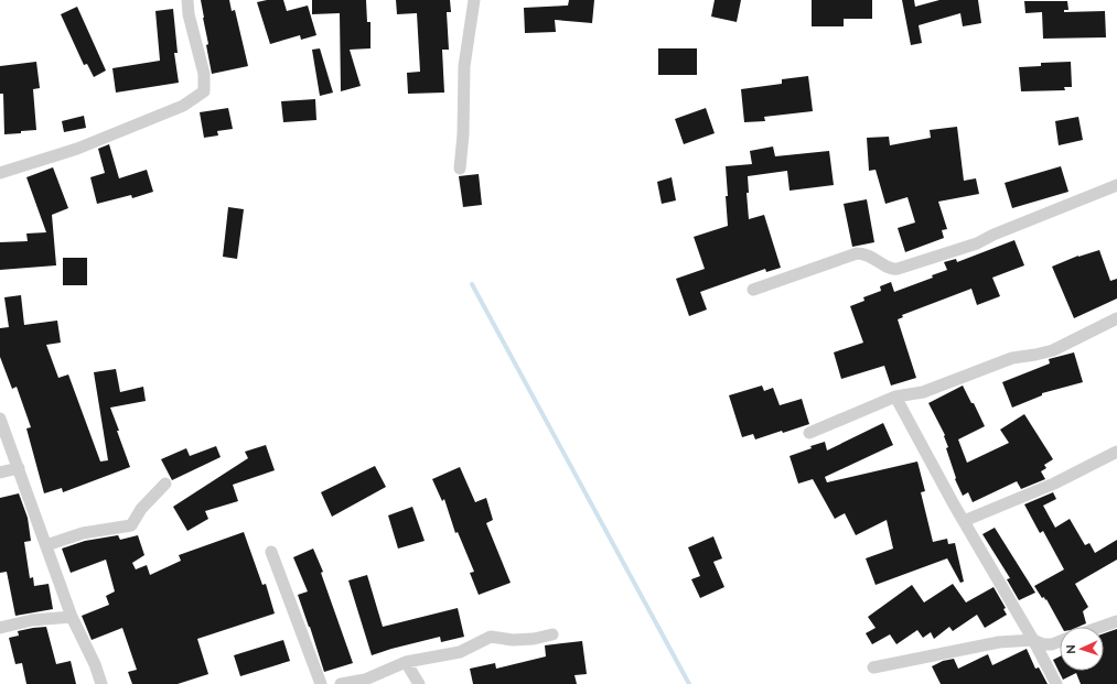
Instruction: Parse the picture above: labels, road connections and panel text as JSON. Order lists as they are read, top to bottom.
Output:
{
  "north": "left"
}
